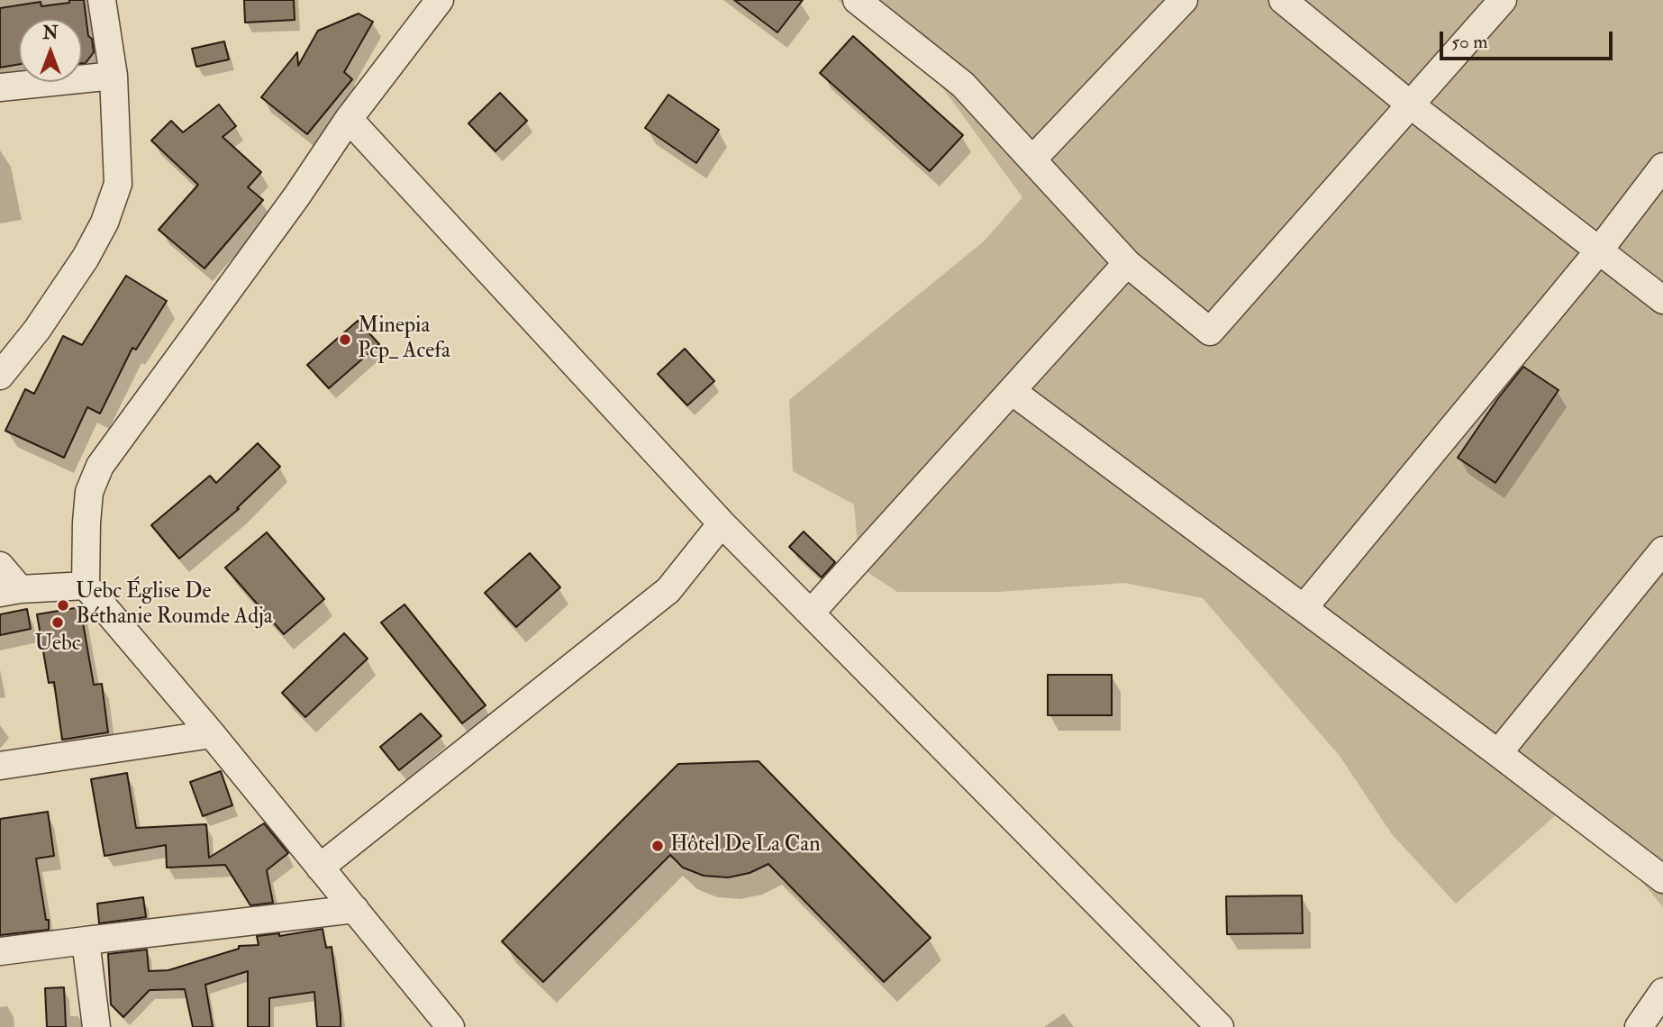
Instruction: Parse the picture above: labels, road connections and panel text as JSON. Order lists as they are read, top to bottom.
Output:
{
  "places": [
    "Minepia Pcp_ Acefa",
    "Uebc Église De Béthanie Roumde Adja",
    "Uebc",
    "Hôtel De La Can"
  ],
  "scale_bar": "50 m",
  "north": "top"
}
